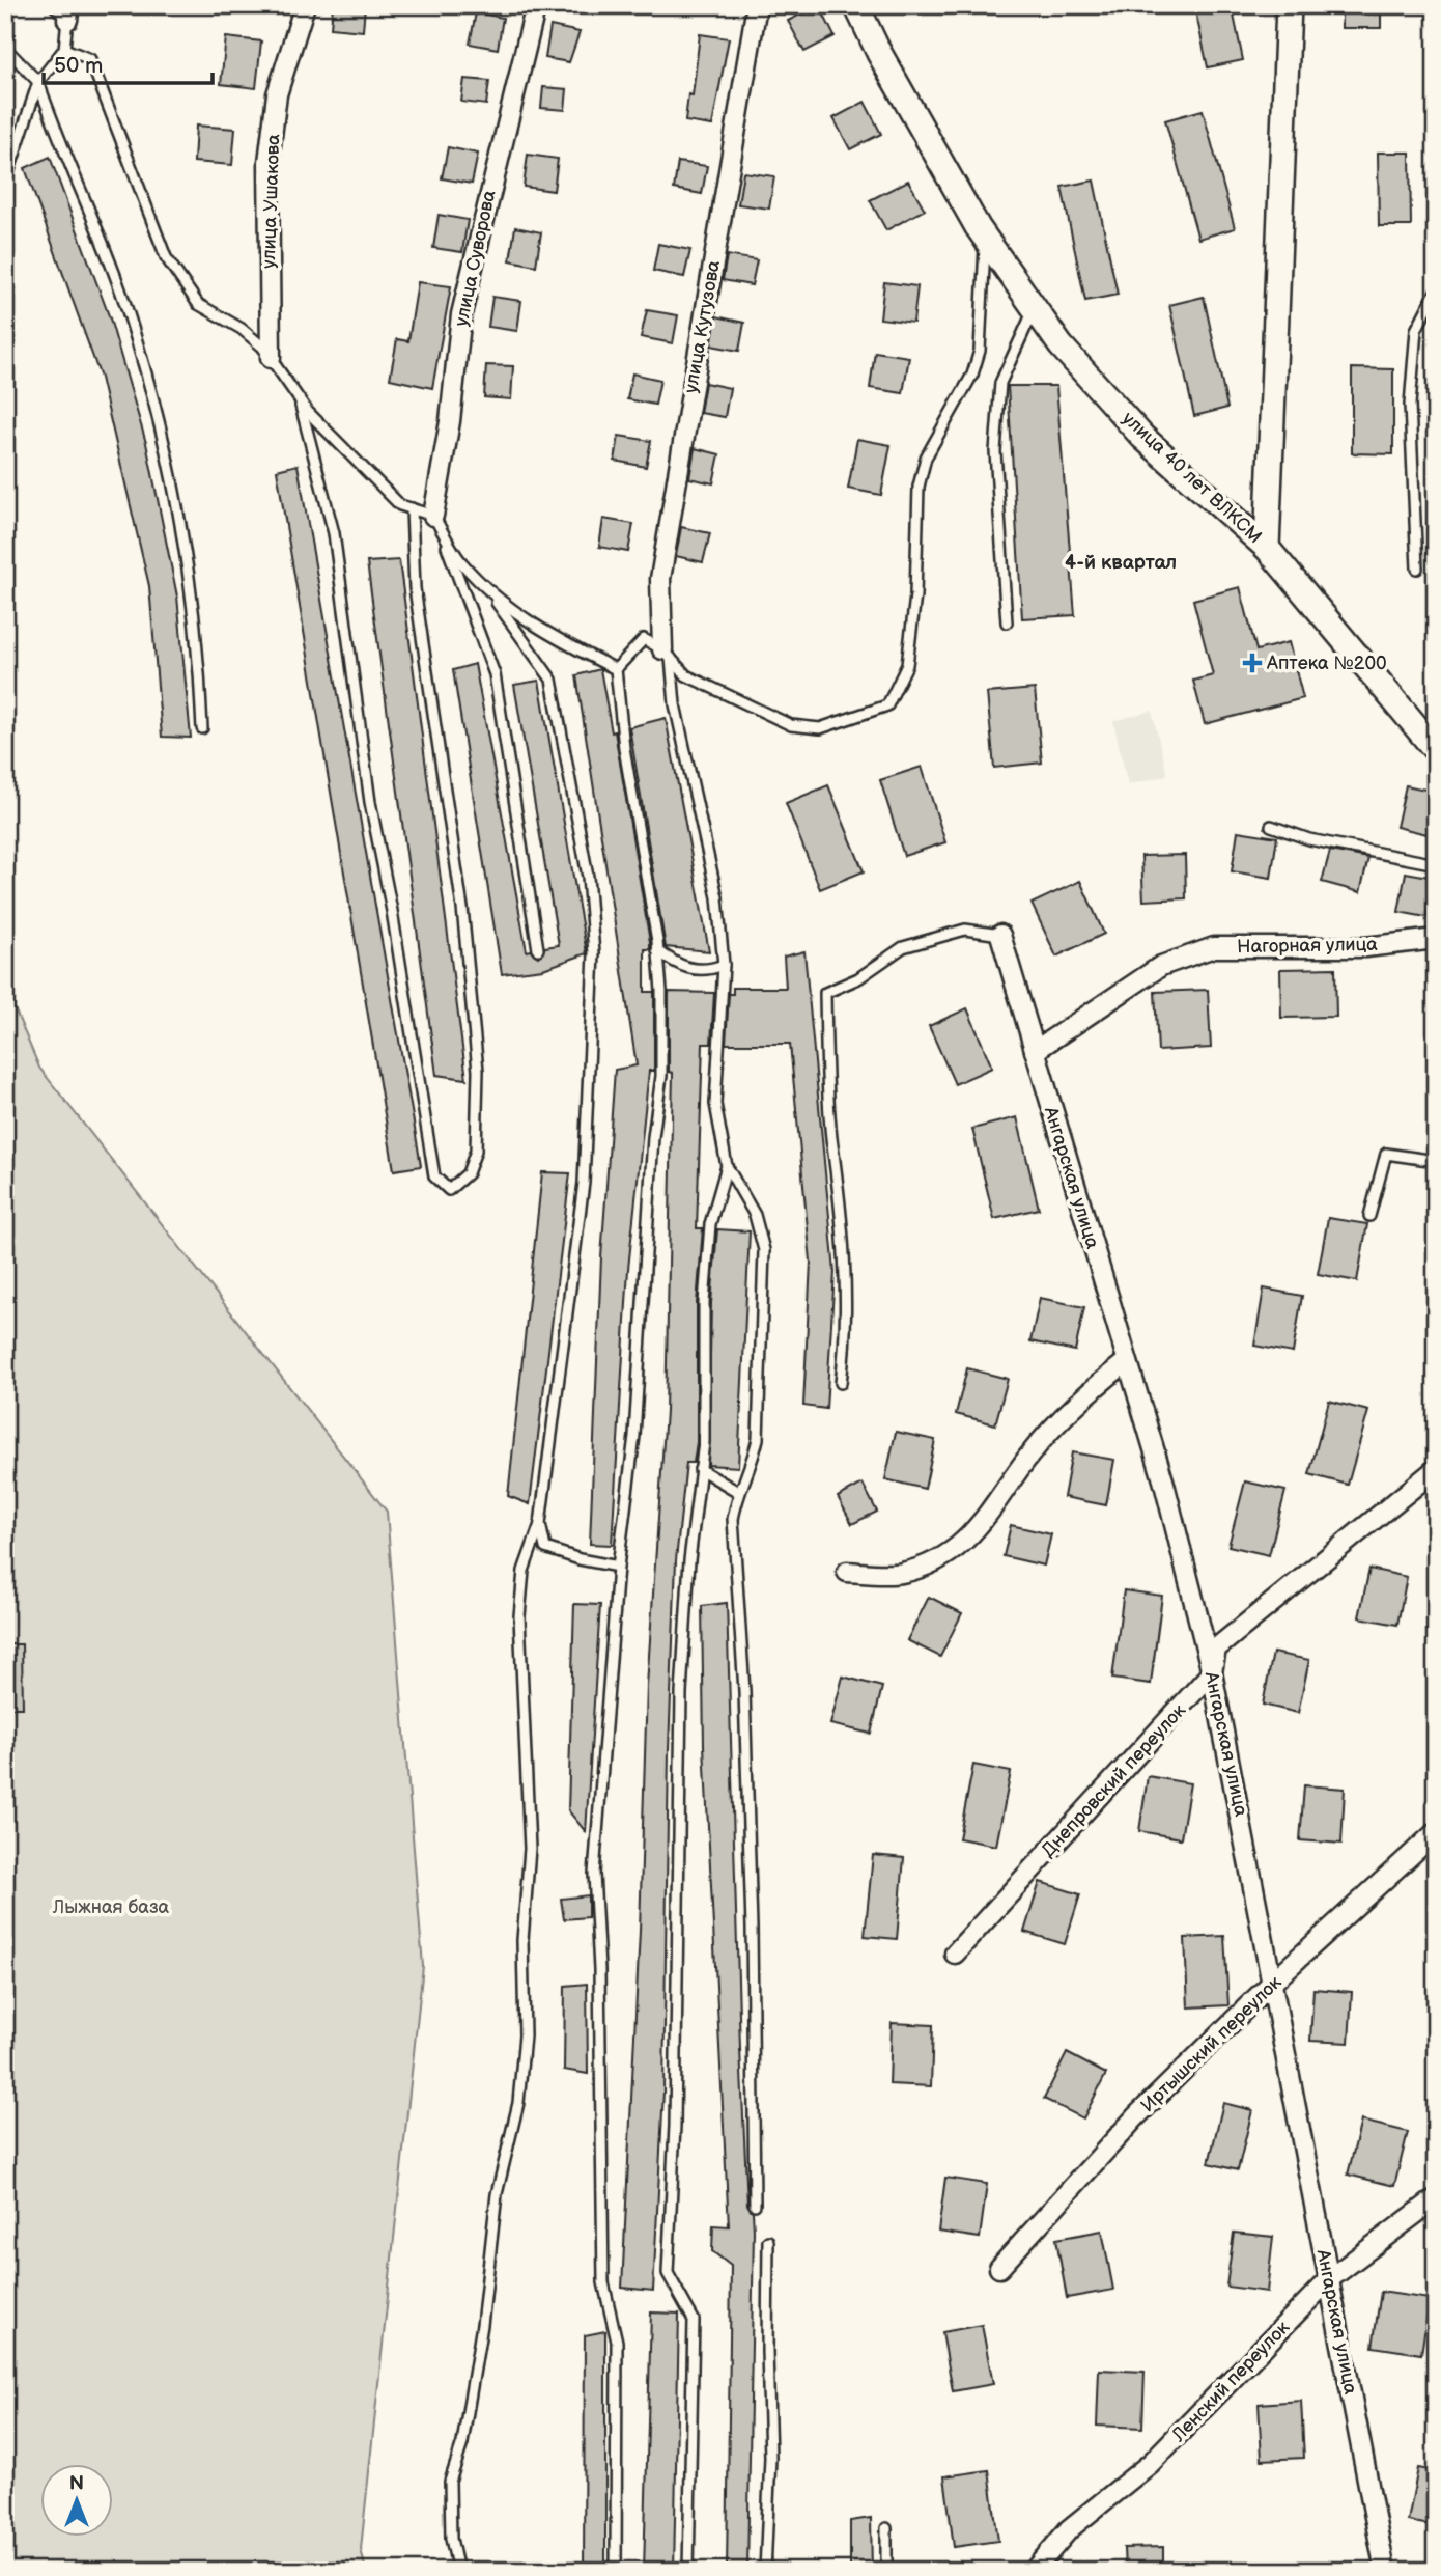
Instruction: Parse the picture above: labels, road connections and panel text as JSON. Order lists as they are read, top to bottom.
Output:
{
  "streets": {
    "street": [
      "улица Ушакова",
      "улица Суворова",
      "улица Кутузова",
      "улица 40 лет ВЛКСМ",
      "Нагорная улица",
      "Ангарская улица",
      "Днепровский переулок",
      "Иртышский переулок",
      "Ленский переулок"
    ]
  },
  "crossings": [
    ["Нагорная улица", "Ангарская улица"],
    ["Ангарская улица", "Днепровский переулок"],
    ["Ангарская улица", "Иртышский переулок"],
    ["Ангарская улица", "Ленский переулок"]
  ],
  "districts": ["4-й квартал"],
  "parks": ["Лыжная база"],
  "places": {
    "health": ["Аптека №200"]
  },
  "scale_bar": "50 m",
  "north": "top"
}
